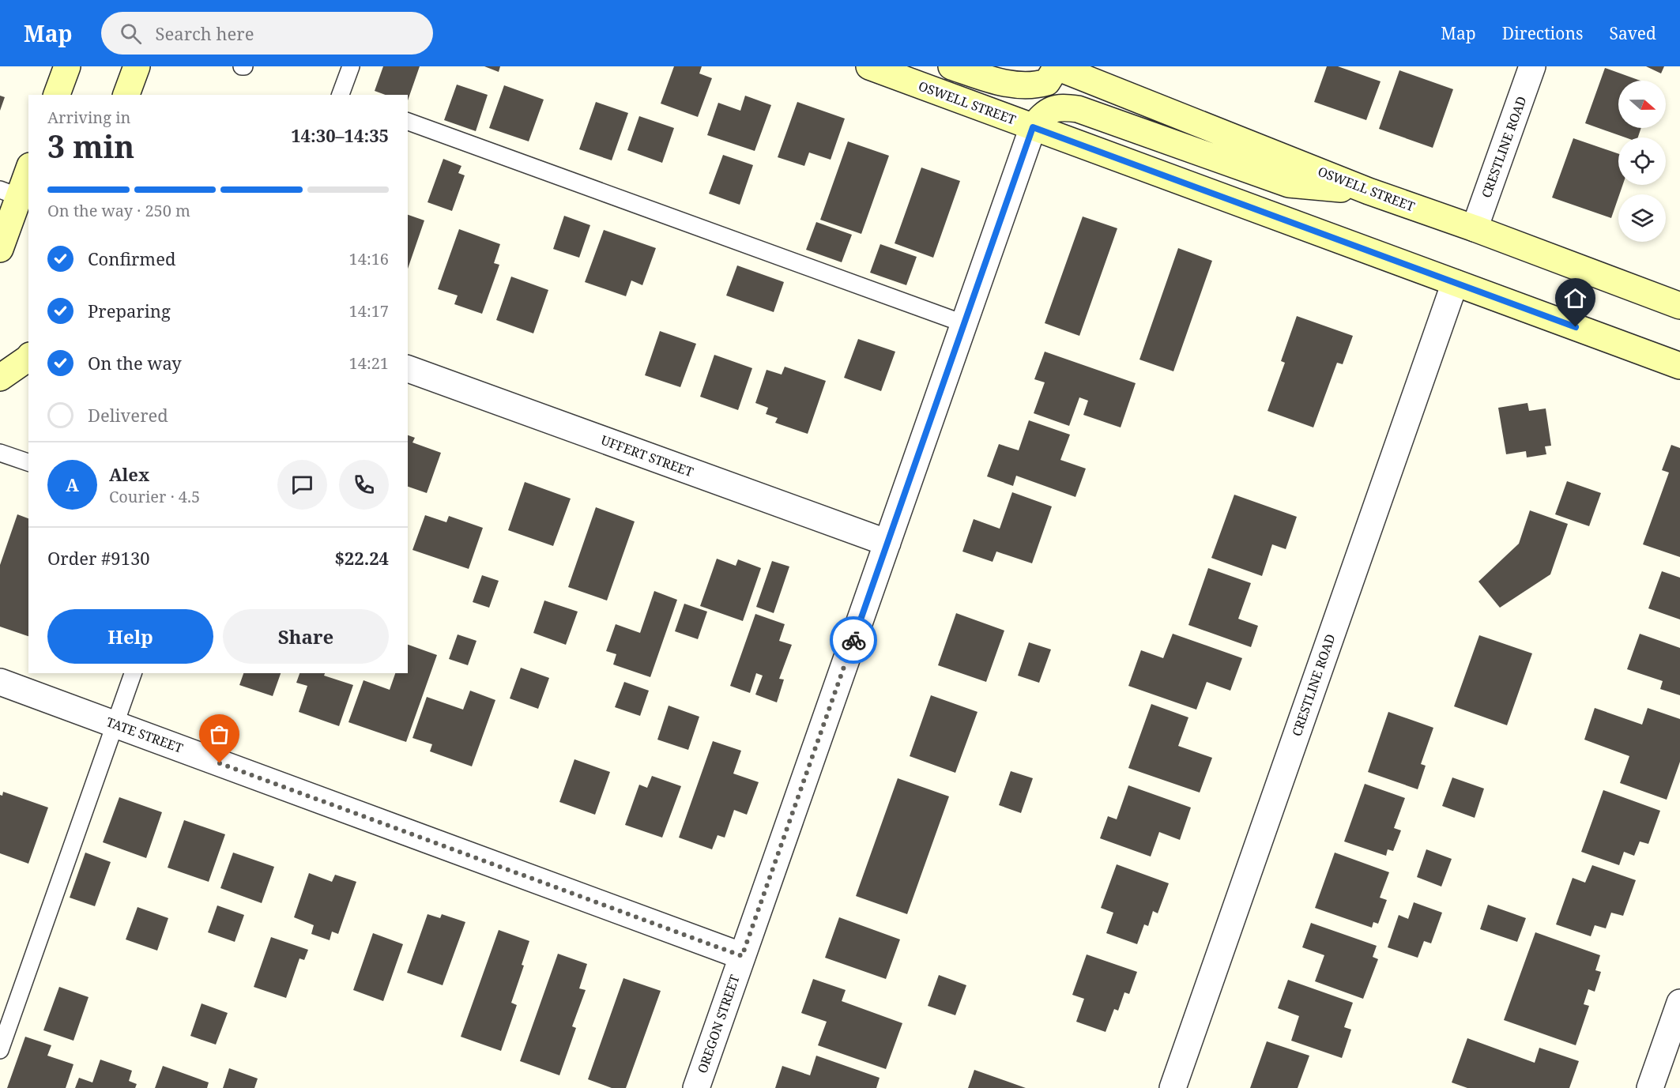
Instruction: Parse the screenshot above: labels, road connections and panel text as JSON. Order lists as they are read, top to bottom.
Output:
{
  "streets": {
    "main road": ["OSWELL STREET"],
    "street": [
      "CRESTLINE ROAD",
      "UFFERT STREET",
      "TATE STREET",
      "OREGON STREET"
    ]
  },
  "crossings": [
    ["OSWELL STREET", "CRESTLINE ROAD"],
    ["OSWELL STREET", "OREGON STREET"],
    ["UFFERT STREET", "OREGON STREET"],
    ["TATE STREET", "OREGON STREET"]
  ],
  "north": "right",
  "page": {
    "header": "Map",
    "search": "Search here",
    "nav": ["Map", "Directions", "Saved"],
    "heading": ["3 min", "Arriving in", "14:30–14:35"],
    "panel": [
      "Alex",
      "Courier · 4.5",
      "Order #9130",
      "$22.24"
    ],
    "bar": "On the way · 250 m",
    "list": [
      ["Confirmed", "14:16"],
      ["Preparing", "14:17"],
      ["On the way", "14:21"],
      "Delivered"
    ],
    "round": "A",
    "buttons": ["Help", "Share"]
  }
}
